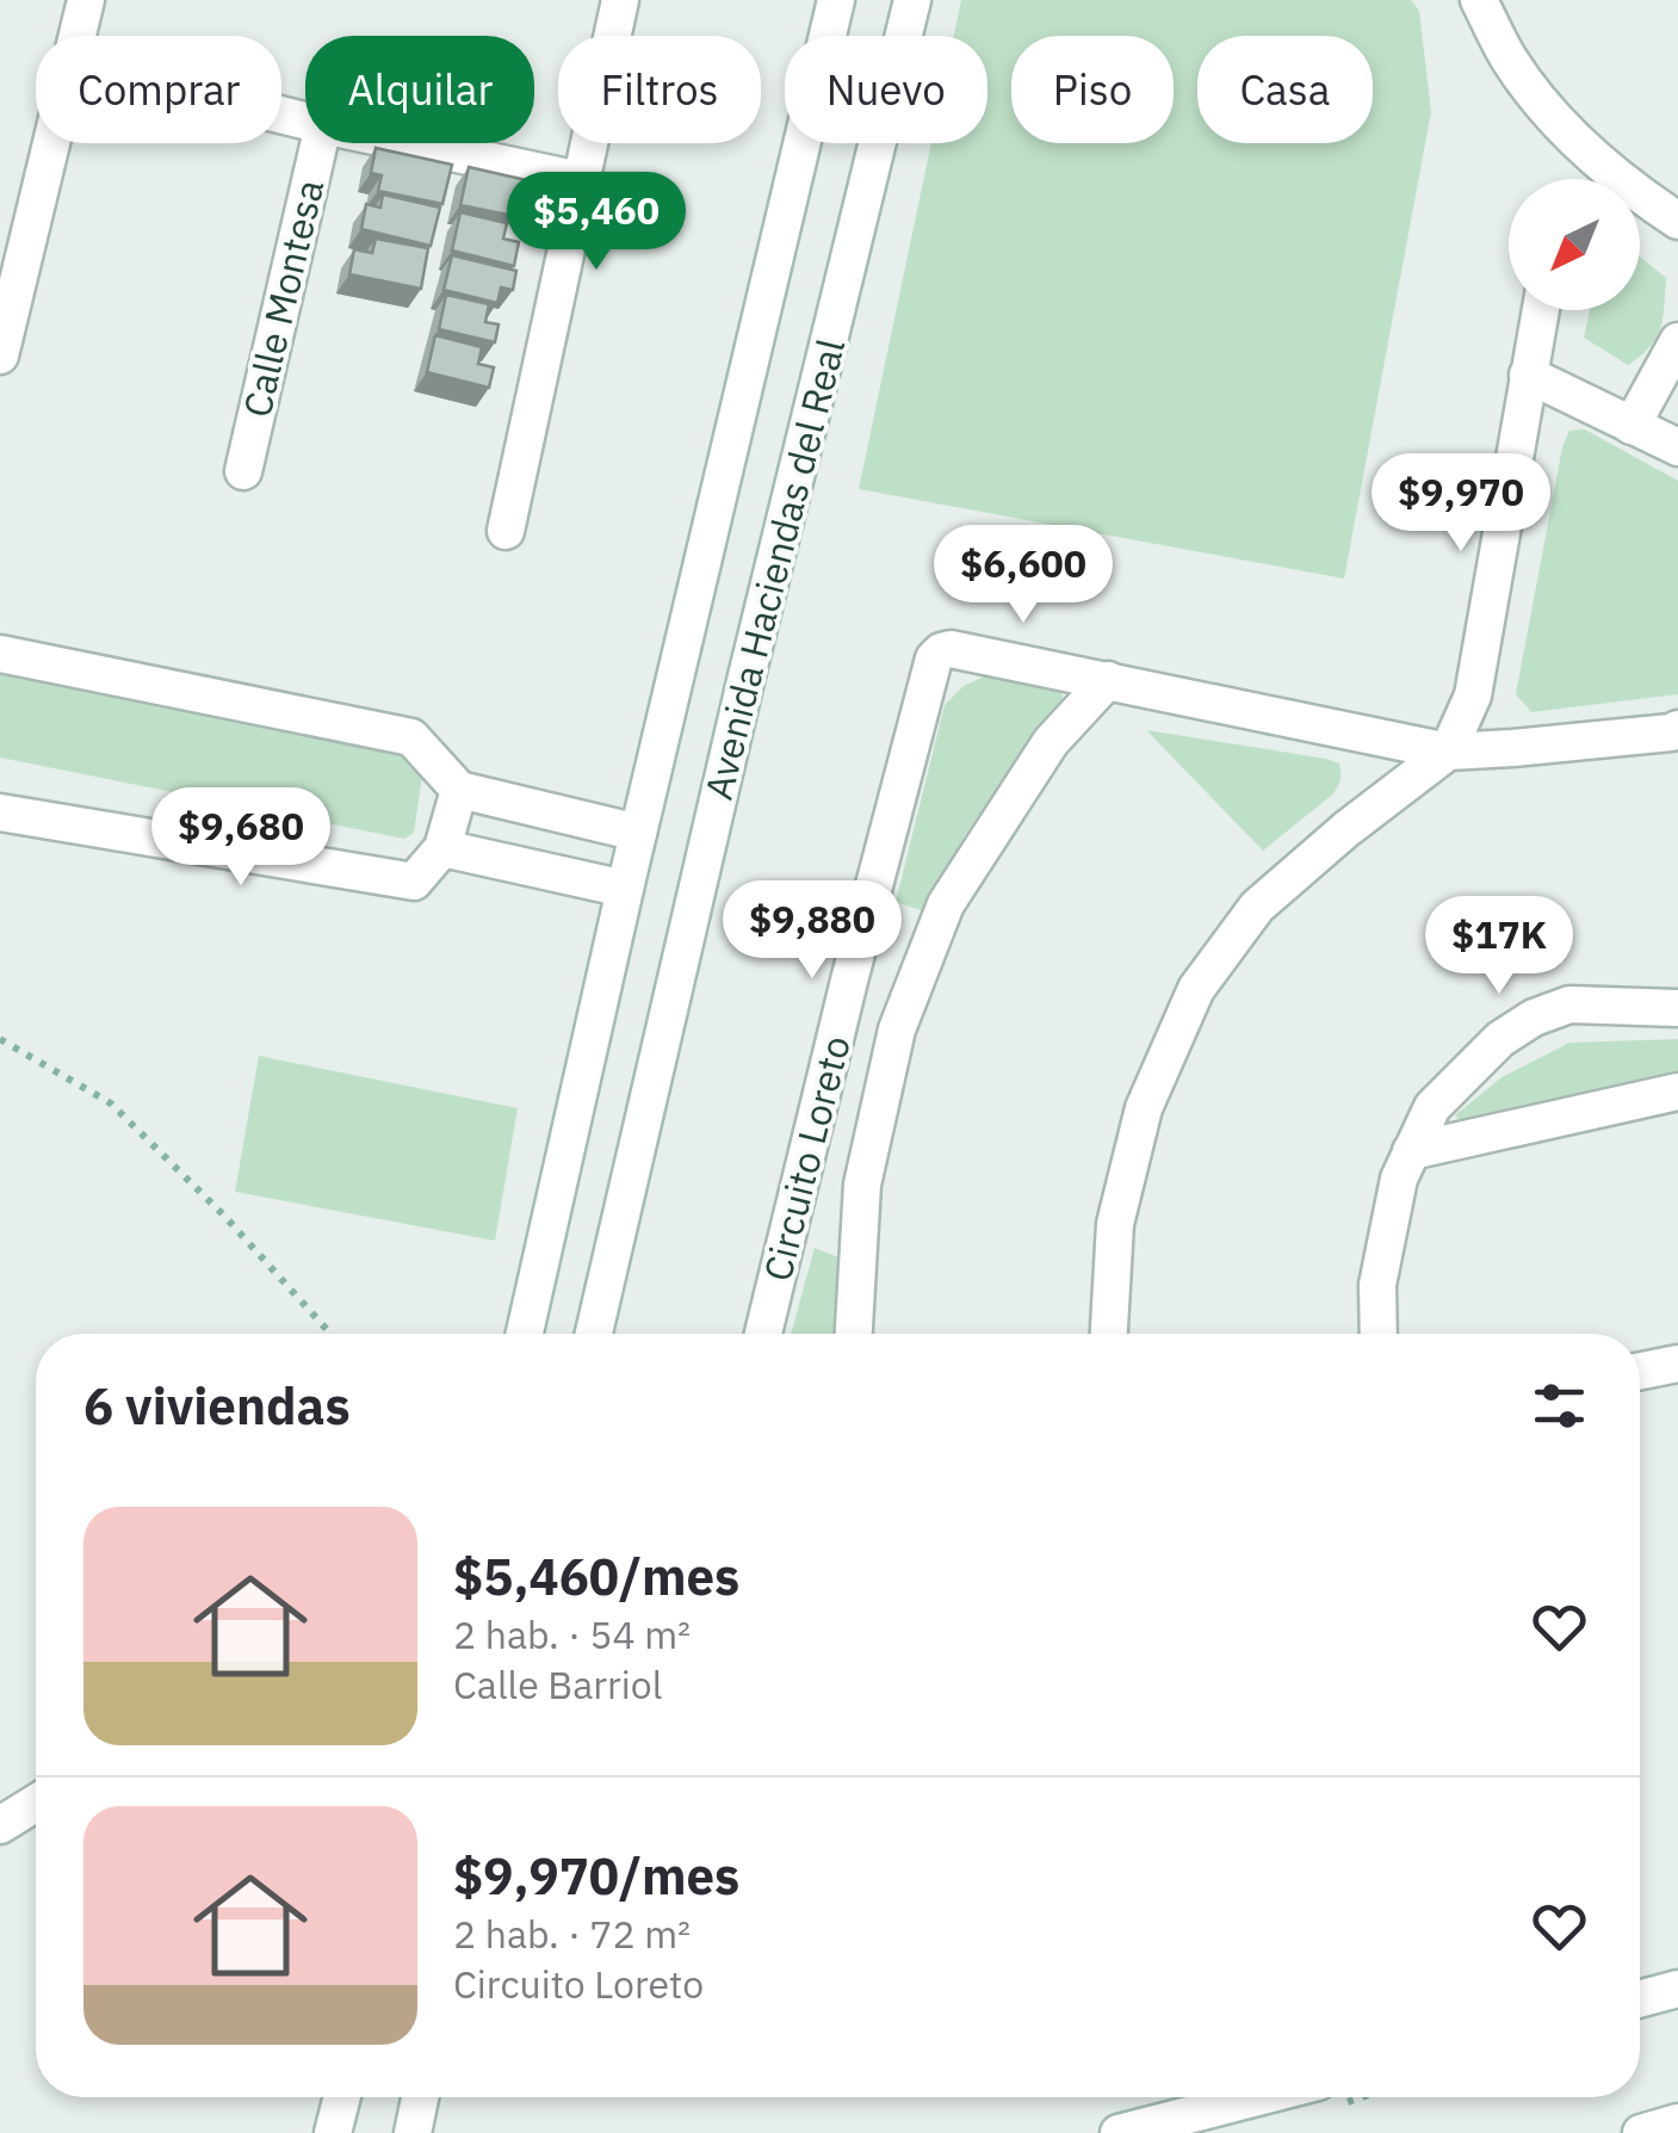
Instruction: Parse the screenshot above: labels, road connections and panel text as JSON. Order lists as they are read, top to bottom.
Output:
{
  "streets": {
    "street": ["Calle Montesa", "Avenida Haciendas del Real", "Circuito Loreto"]
  },
  "north": "bottom left",
  "page": {
    "chip": [
      "Comprar",
      "Alquilar",
      "Filtros",
      "Nuevo",
      "Piso",
      "Casa"
    ],
    "price": [
      "$5,460",
      "$9,970",
      "$6,600",
      "$9,680",
      "$9,880",
      "$17K"
    ],
    "heading": "6 viviendas",
    "list": [
      {
        "name": "$5,460/mes",
        "note": "2 hab. · 54 m² · Calle Barriol"
      },
      {
        "name": "$9,970/mes",
        "note": "2 hab. · 72 m² · Circuito Loreto"
      }
    ]
  }
}
